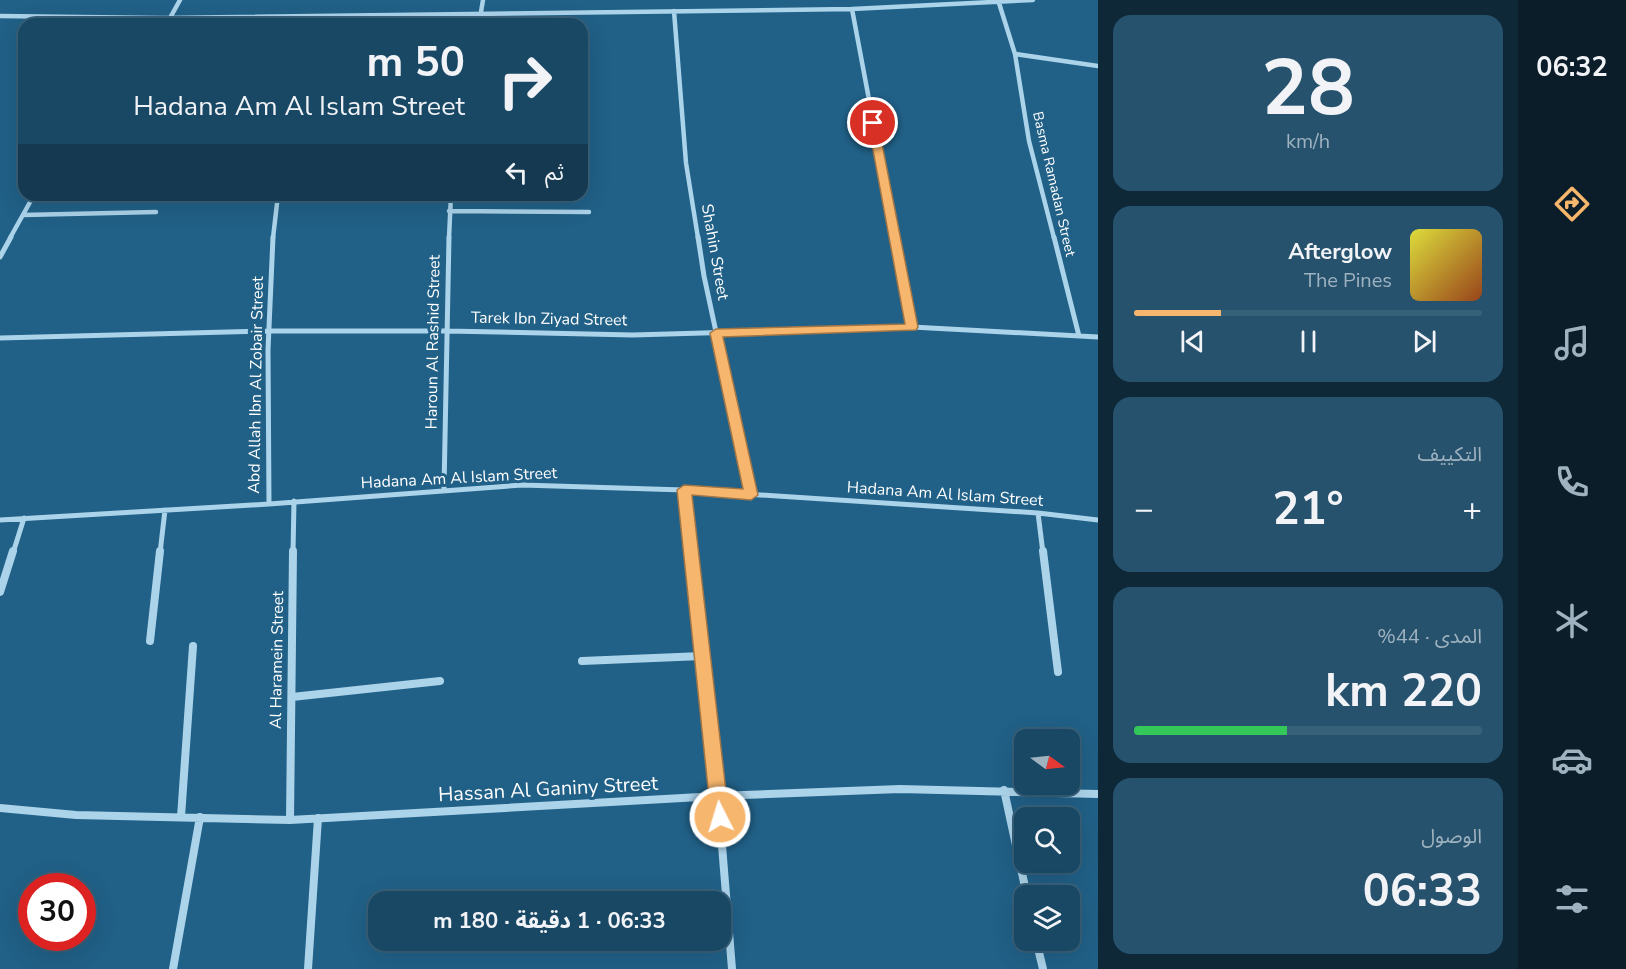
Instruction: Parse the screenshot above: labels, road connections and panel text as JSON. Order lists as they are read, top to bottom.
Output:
{
  "streets": {
    "street": [
      "Basma Ramadan Street",
      "Shahin Street",
      "Tarek Ibn Ziyad Street",
      "Haroun Al Rashid Street",
      "Abd Allah Ibn Al Zobair Street",
      "Hadana Am Al Islam Street",
      "Al Haramein Street",
      "Hassan Al Ganiny Street"
    ]
  },
  "crossings": [
    ["Basma Ramadan Street", "Tarek Ibn Ziyad Street"],
    ["Shahin Street", "Tarek Ibn Ziyad Street"],
    ["Shahin Street", "Hadana Am Al Islam Street"],
    ["Tarek Ibn Ziyad Street", "Haroun Al Rashid Street"],
    ["Tarek Ibn Ziyad Street", "Abd Allah Ibn Al Zobair Street"],
    ["Haroun Al Rashid Street", "Hadana Am Al Islam Street"],
    ["Abd Allah Ibn Al Zobair Street", "Hadana Am Al Islam Street"],
    ["Hadana Am Al Islam Street", "Al Haramein Street"],
    ["Al Haramein Street", "Hassan Al Ganiny Street"]
  ],
  "north": "right",
  "page": {
    "tabs": "06:32",
    "tile": [
      ["28", "km/h"],
      "التكييف",
      ["المدى · 44%", "220 km"],
      ["الوصول", "06:33"]
    ],
    "turn": ["50 m", "Hadana Am Al Islam Street"],
    "then": "ثم",
    "song": ["Afterglow", "The Pines"],
    "heat": ["−", "21°", "+"],
    "limit": "30",
    "trip": "06:33 · 1 دقيقة · 180 m"
  }
}
